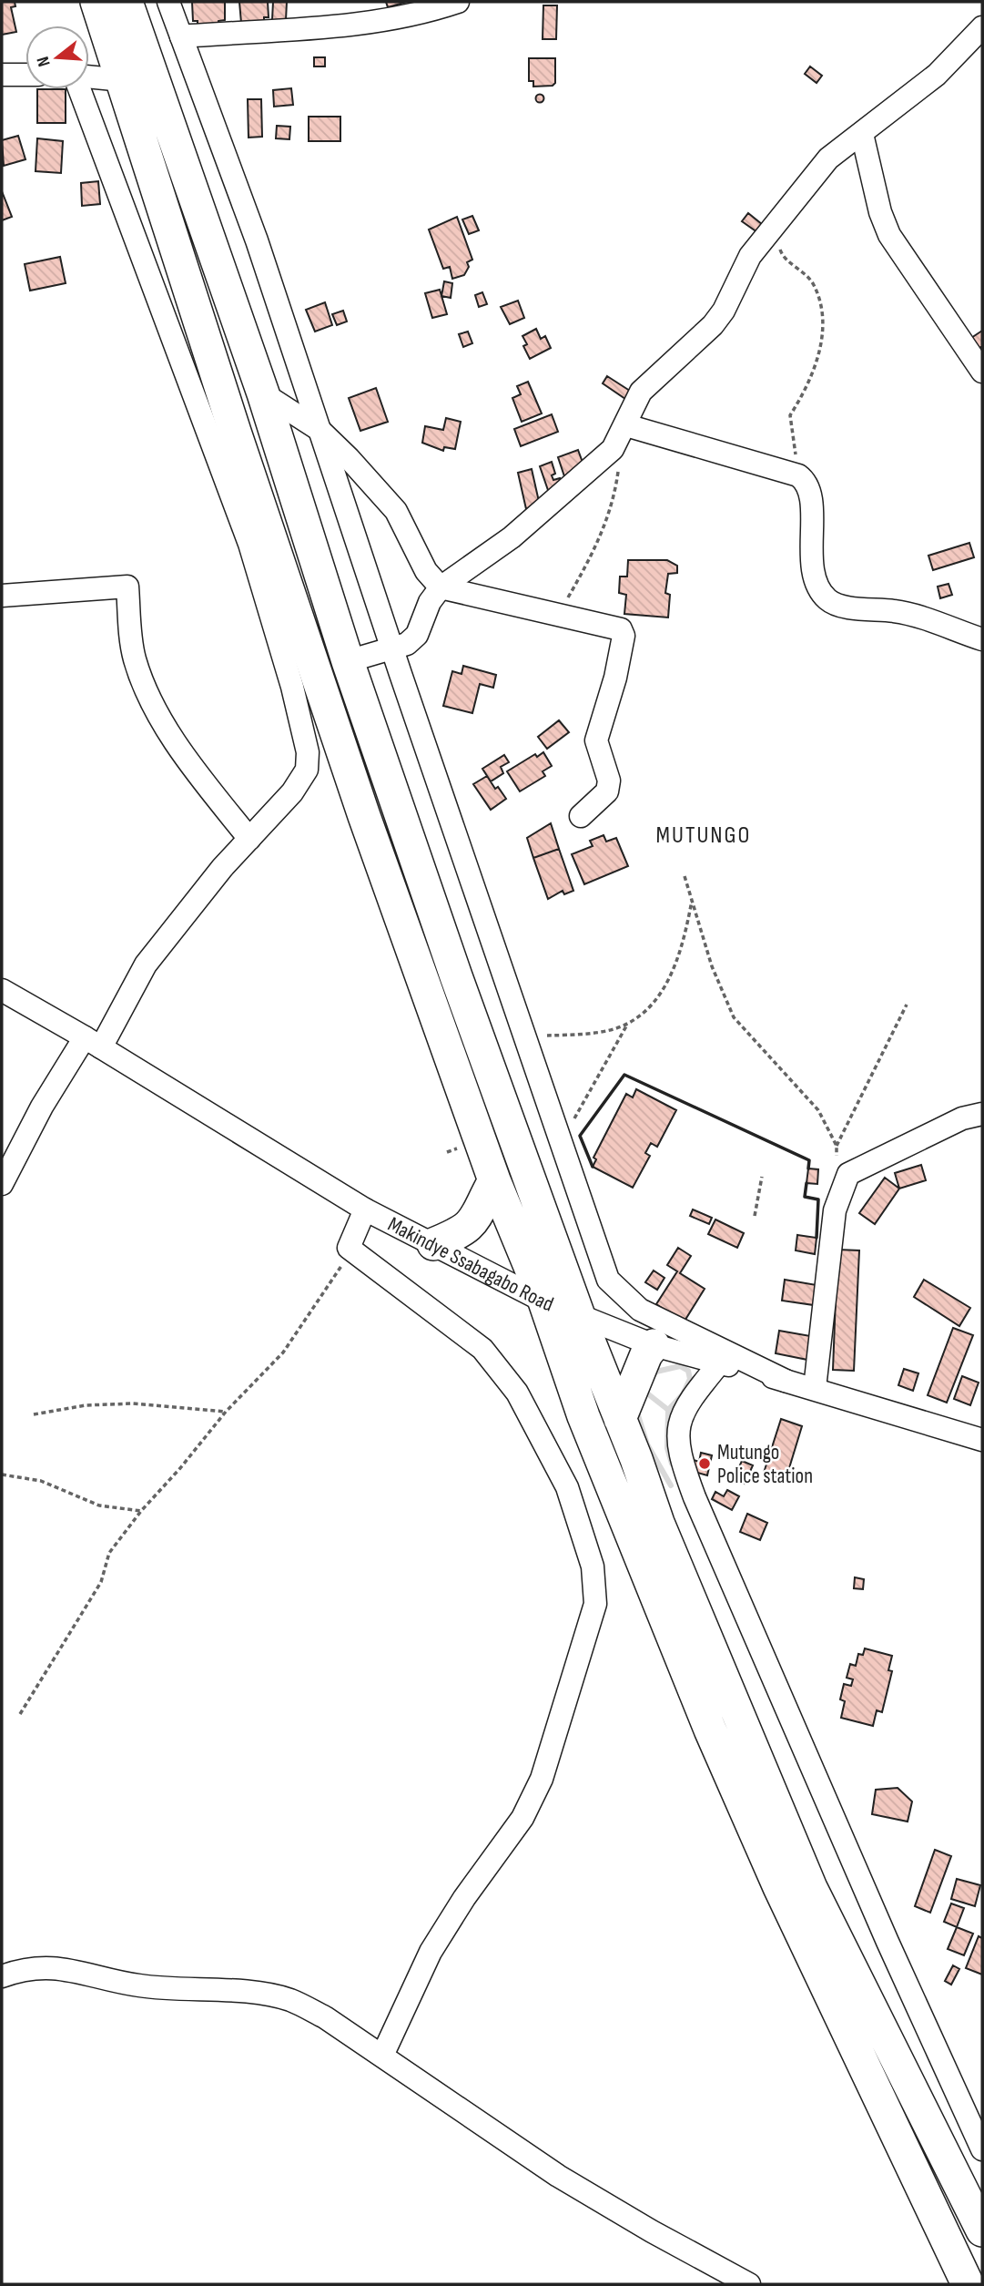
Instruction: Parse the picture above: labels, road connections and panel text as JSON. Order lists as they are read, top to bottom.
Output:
{
  "streets": {
    "street": ["Makindye Ssabagabo Road"]
  },
  "districts": ["MUTUNGO"],
  "places": ["Mutungo Police station"],
  "north": "left"
}
